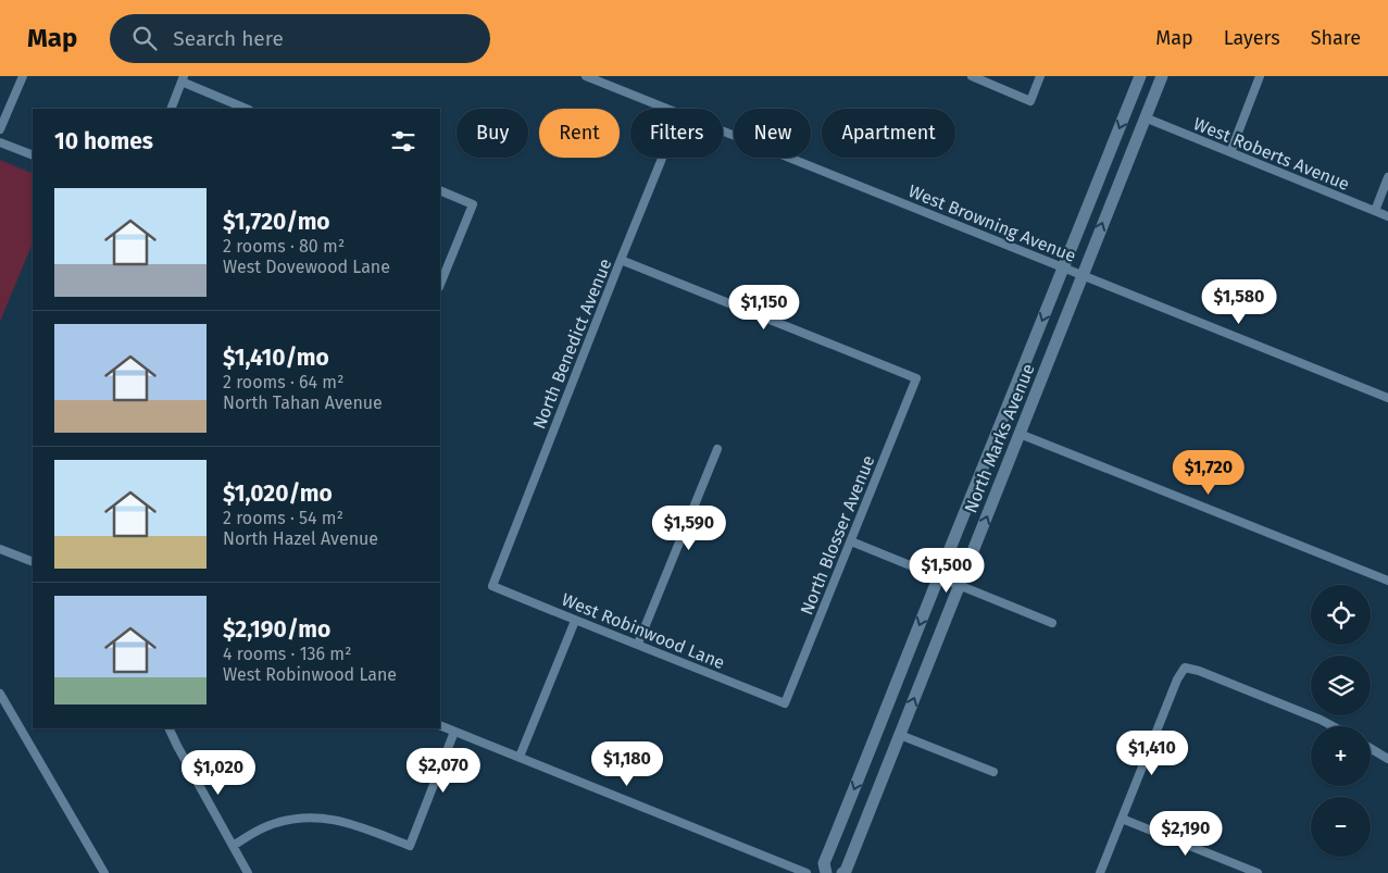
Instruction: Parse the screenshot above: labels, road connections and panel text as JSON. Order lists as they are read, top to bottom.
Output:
{
  "streets": {
    "main road": ["North Marks Avenue"],
    "street": [
      "West Roberts Avenue",
      "West Browning Avenue",
      "North Benedict Avenue",
      "North Blosser Avenue",
      "West Robinwood Lane"
    ]
  },
  "crossings": [
    ["West Roberts Avenue", "North Marks Avenue"],
    ["West Browning Avenue", "North Marks Avenue"],
    ["North Benedict Avenue", "North Blosser Avenue"],
    ["North Benedict Avenue", "West Robinwood Lane"],
    ["North Blosser Avenue", "West Robinwood Lane"]
  ],
  "page": {
    "header": "Map",
    "search": "Search here",
    "nav": ["Map", "Layers", "Share"],
    "chip": [
      "Buy",
      "Rent",
      "Filters",
      "New",
      "Apartment"
    ],
    "heading": "10 homes",
    "list": [
      {
        "name": "$1,720/mo",
        "note": "2 rooms · 80 m² · West Dovewood Lane"
      },
      {
        "name": "$1,410/mo",
        "note": "2 rooms · 64 m² · North Tahan Avenue"
      },
      {
        "name": "$1,020/mo",
        "note": "2 rooms · 54 m² · North Hazel Avenue"
      },
      {
        "name": "$2,190/mo",
        "note": "4 rooms · 136 m² · West Robinwood Lane"
      }
    ],
    "price": [
      "$1,580",
      "$1,150",
      "$1,720",
      "$1,590",
      "$1,500",
      "$1,410",
      "$1,180",
      "$2,070",
      "$1,020",
      "$2,190"
    ],
    "map_buttons": ["+", "−"]
  }
}
